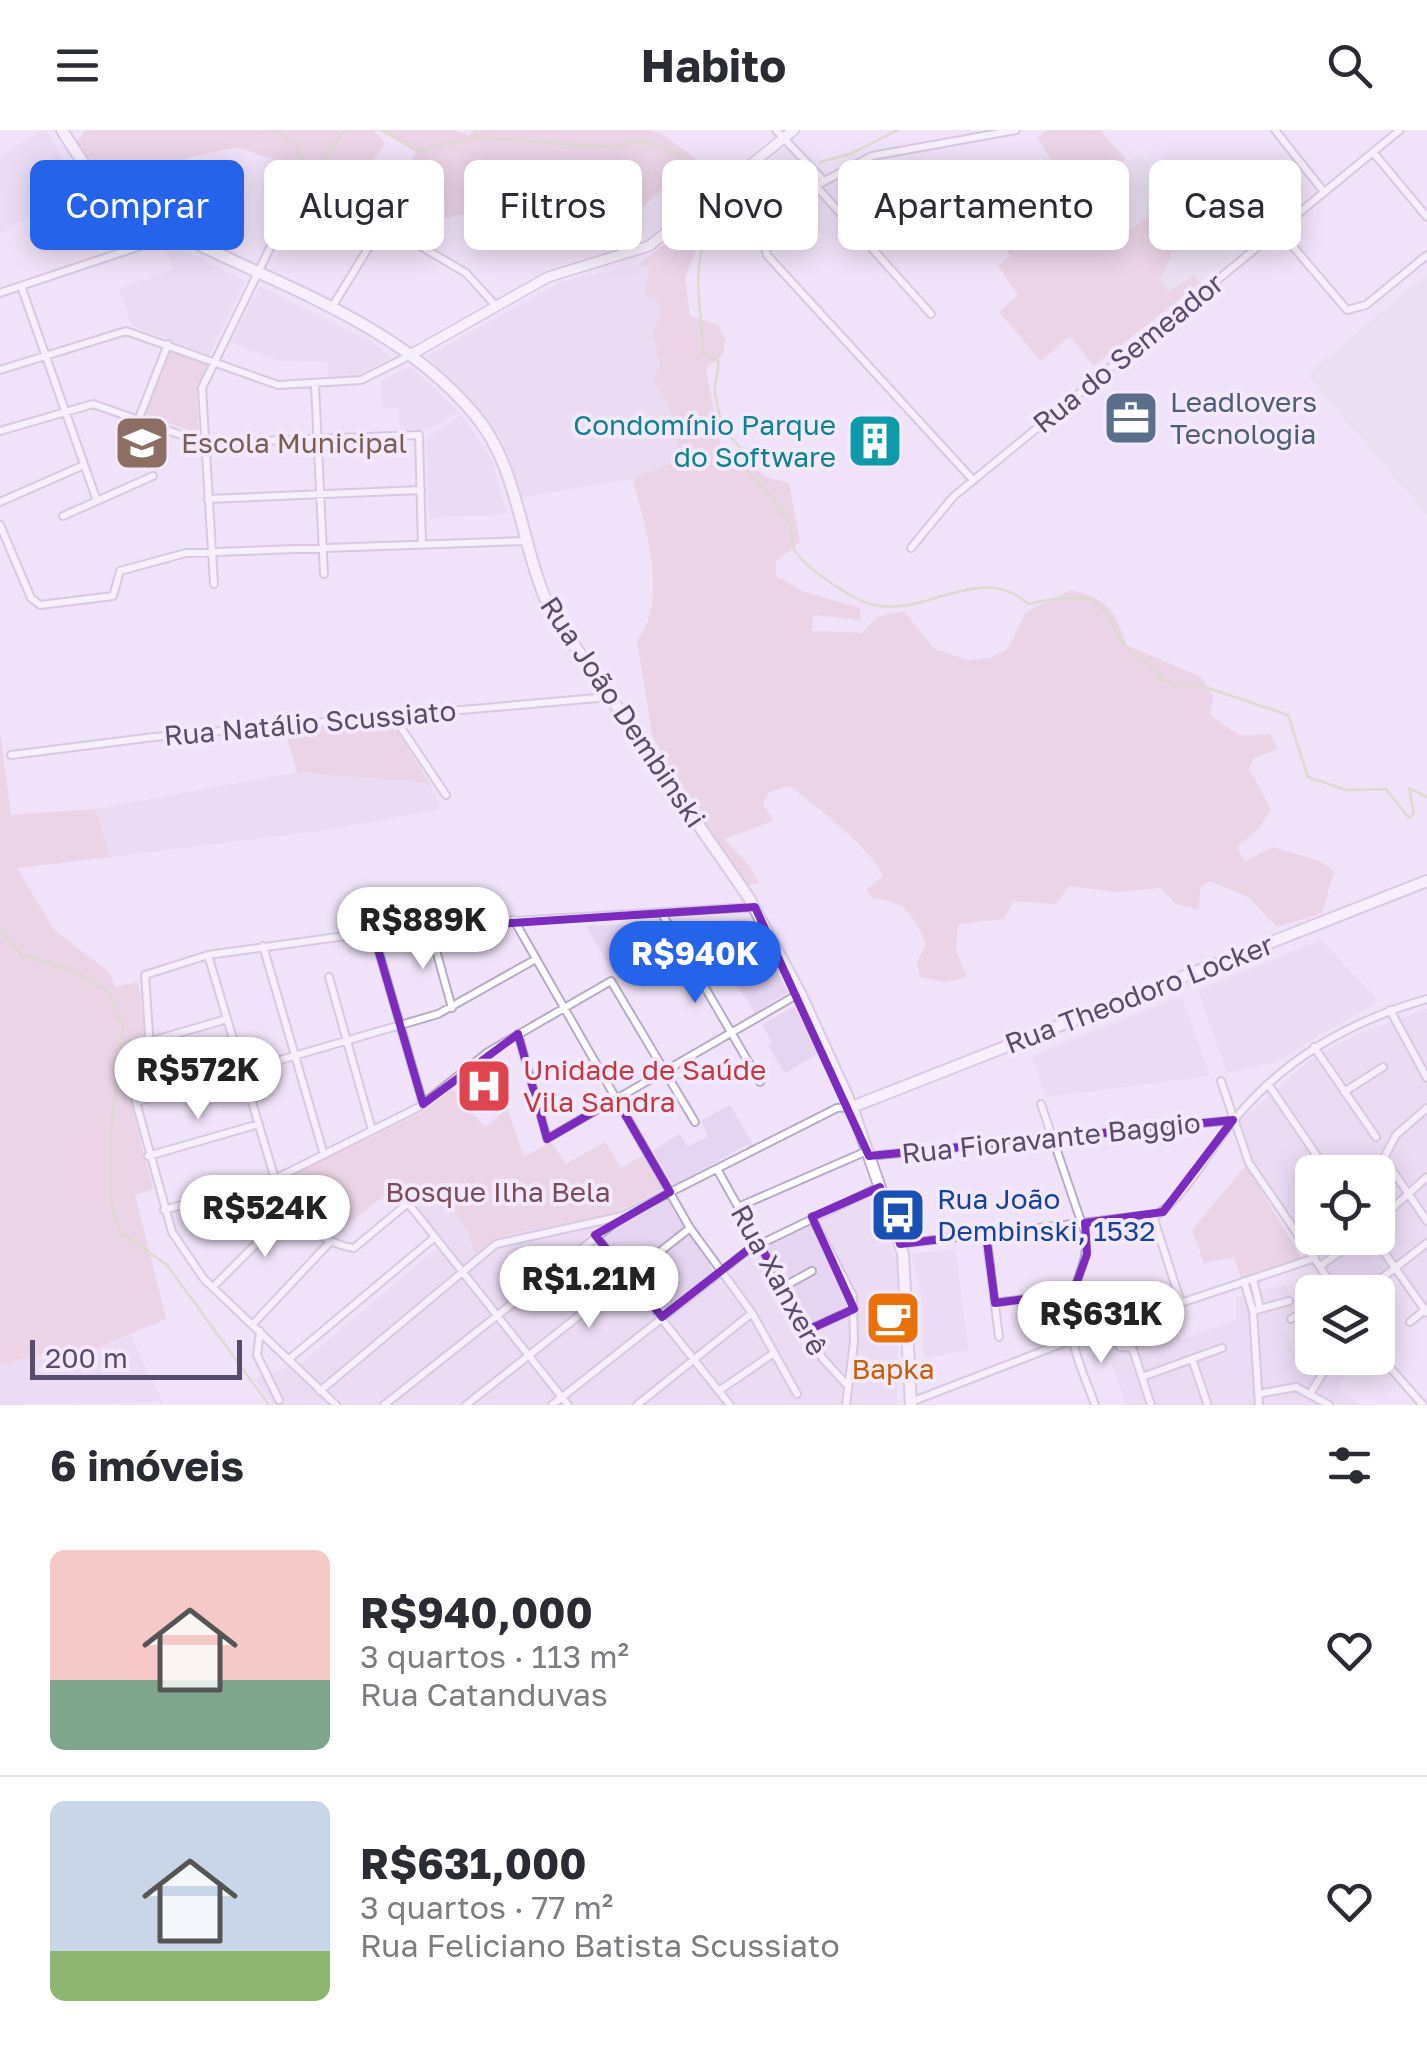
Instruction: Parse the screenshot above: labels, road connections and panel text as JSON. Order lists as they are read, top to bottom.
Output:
{
  "streets": {
    "main road": ["Rua João Dembinski", "Rua Theodoro Locker"],
    "street": [
      "Rua do Semeador",
      "Rua Natálio Scussiato",
      "Rua Fioravante Baggio",
      "Rua Xanxerê"
    ]
  },
  "crossings": [
    ["Rua João Dembinski", "Rua Natálio Scussiato"],
    ["Rua João Dembinski", "Rua Theodoro Locker"],
    ["Rua João Dembinski", "Rua Fioravante Baggio"],
    ["Rua Fioravante Baggio", "Rua Xanxerê"]
  ],
  "parks": ["Bosque Ilha Bela"],
  "places": {
    "office": ["Leadlovers Tecnologia"],
    "building": ["Condomínio Parque do Software"],
    "school or university": ["Escola Municipal"],
    "hospital": ["Unidade de Saúde Vila Sandra"],
    "bus stop": ["Rua João Dembinski, 1532"],
    "cafe": ["Bapka"]
  },
  "scale_bar": "200 m",
  "page": {
    "header": "Habito",
    "chip": [
      "Comprar",
      "Alugar",
      "Filtros",
      "Novo",
      "Apartamento",
      "Casa"
    ],
    "price": [
      "R$889K",
      "R$940K",
      "R$572K",
      "R$524K",
      "R$1.21M",
      "R$631K"
    ],
    "scale": "200 m",
    "heading": "6 imóveis",
    "list": [
      {
        "name": "R$940,000",
        "note": "3 quartos · 113 m² · Rua Catanduvas"
      },
      {
        "name": "R$631,000",
        "note": "3 quartos · 77 m² · Rua Feliciano Batista Scussiato"
      }
    ]
  }
}
